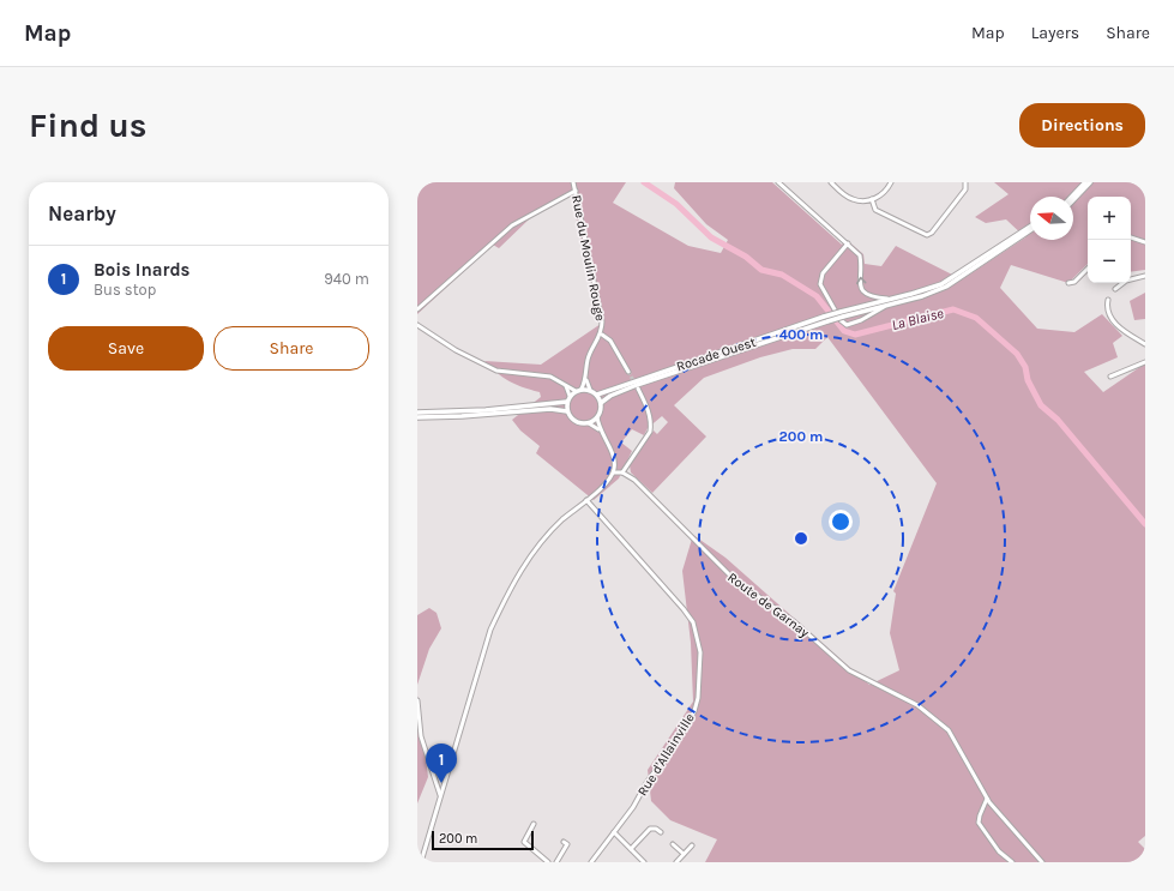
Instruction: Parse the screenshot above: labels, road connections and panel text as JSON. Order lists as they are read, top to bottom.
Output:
{
  "streets": {
    "main road": ["Rocade Ouest"],
    "street": ["Rue du Moulin Rouge", "Route de Garnay", "Rue d'Allainville"]
  },
  "crossings": [
    ["Rue du Moulin Rouge", "Rocade Ouest"]
  ],
  "water": ["La Blaise"],
  "scale_bar": "200 m",
  "north": "left",
  "page": {
    "header": "Map",
    "nav": ["Map", "Layers", "Share"],
    "buttons": [
      "Directions",
      ["Save", "Share"]
    ],
    "title": "Find us",
    "heading": "Nearby",
    "map_buttons": ["+", "−"],
    "list": [
      {
        "mark": "1",
        "name": "Bois Inards",
        "note": "Bus stop",
        "value": "940 m"
      }
    ],
    "pins": "1",
    "scale": "200 m"
  },
  "rings": ["400 m", "200 m"]
}
